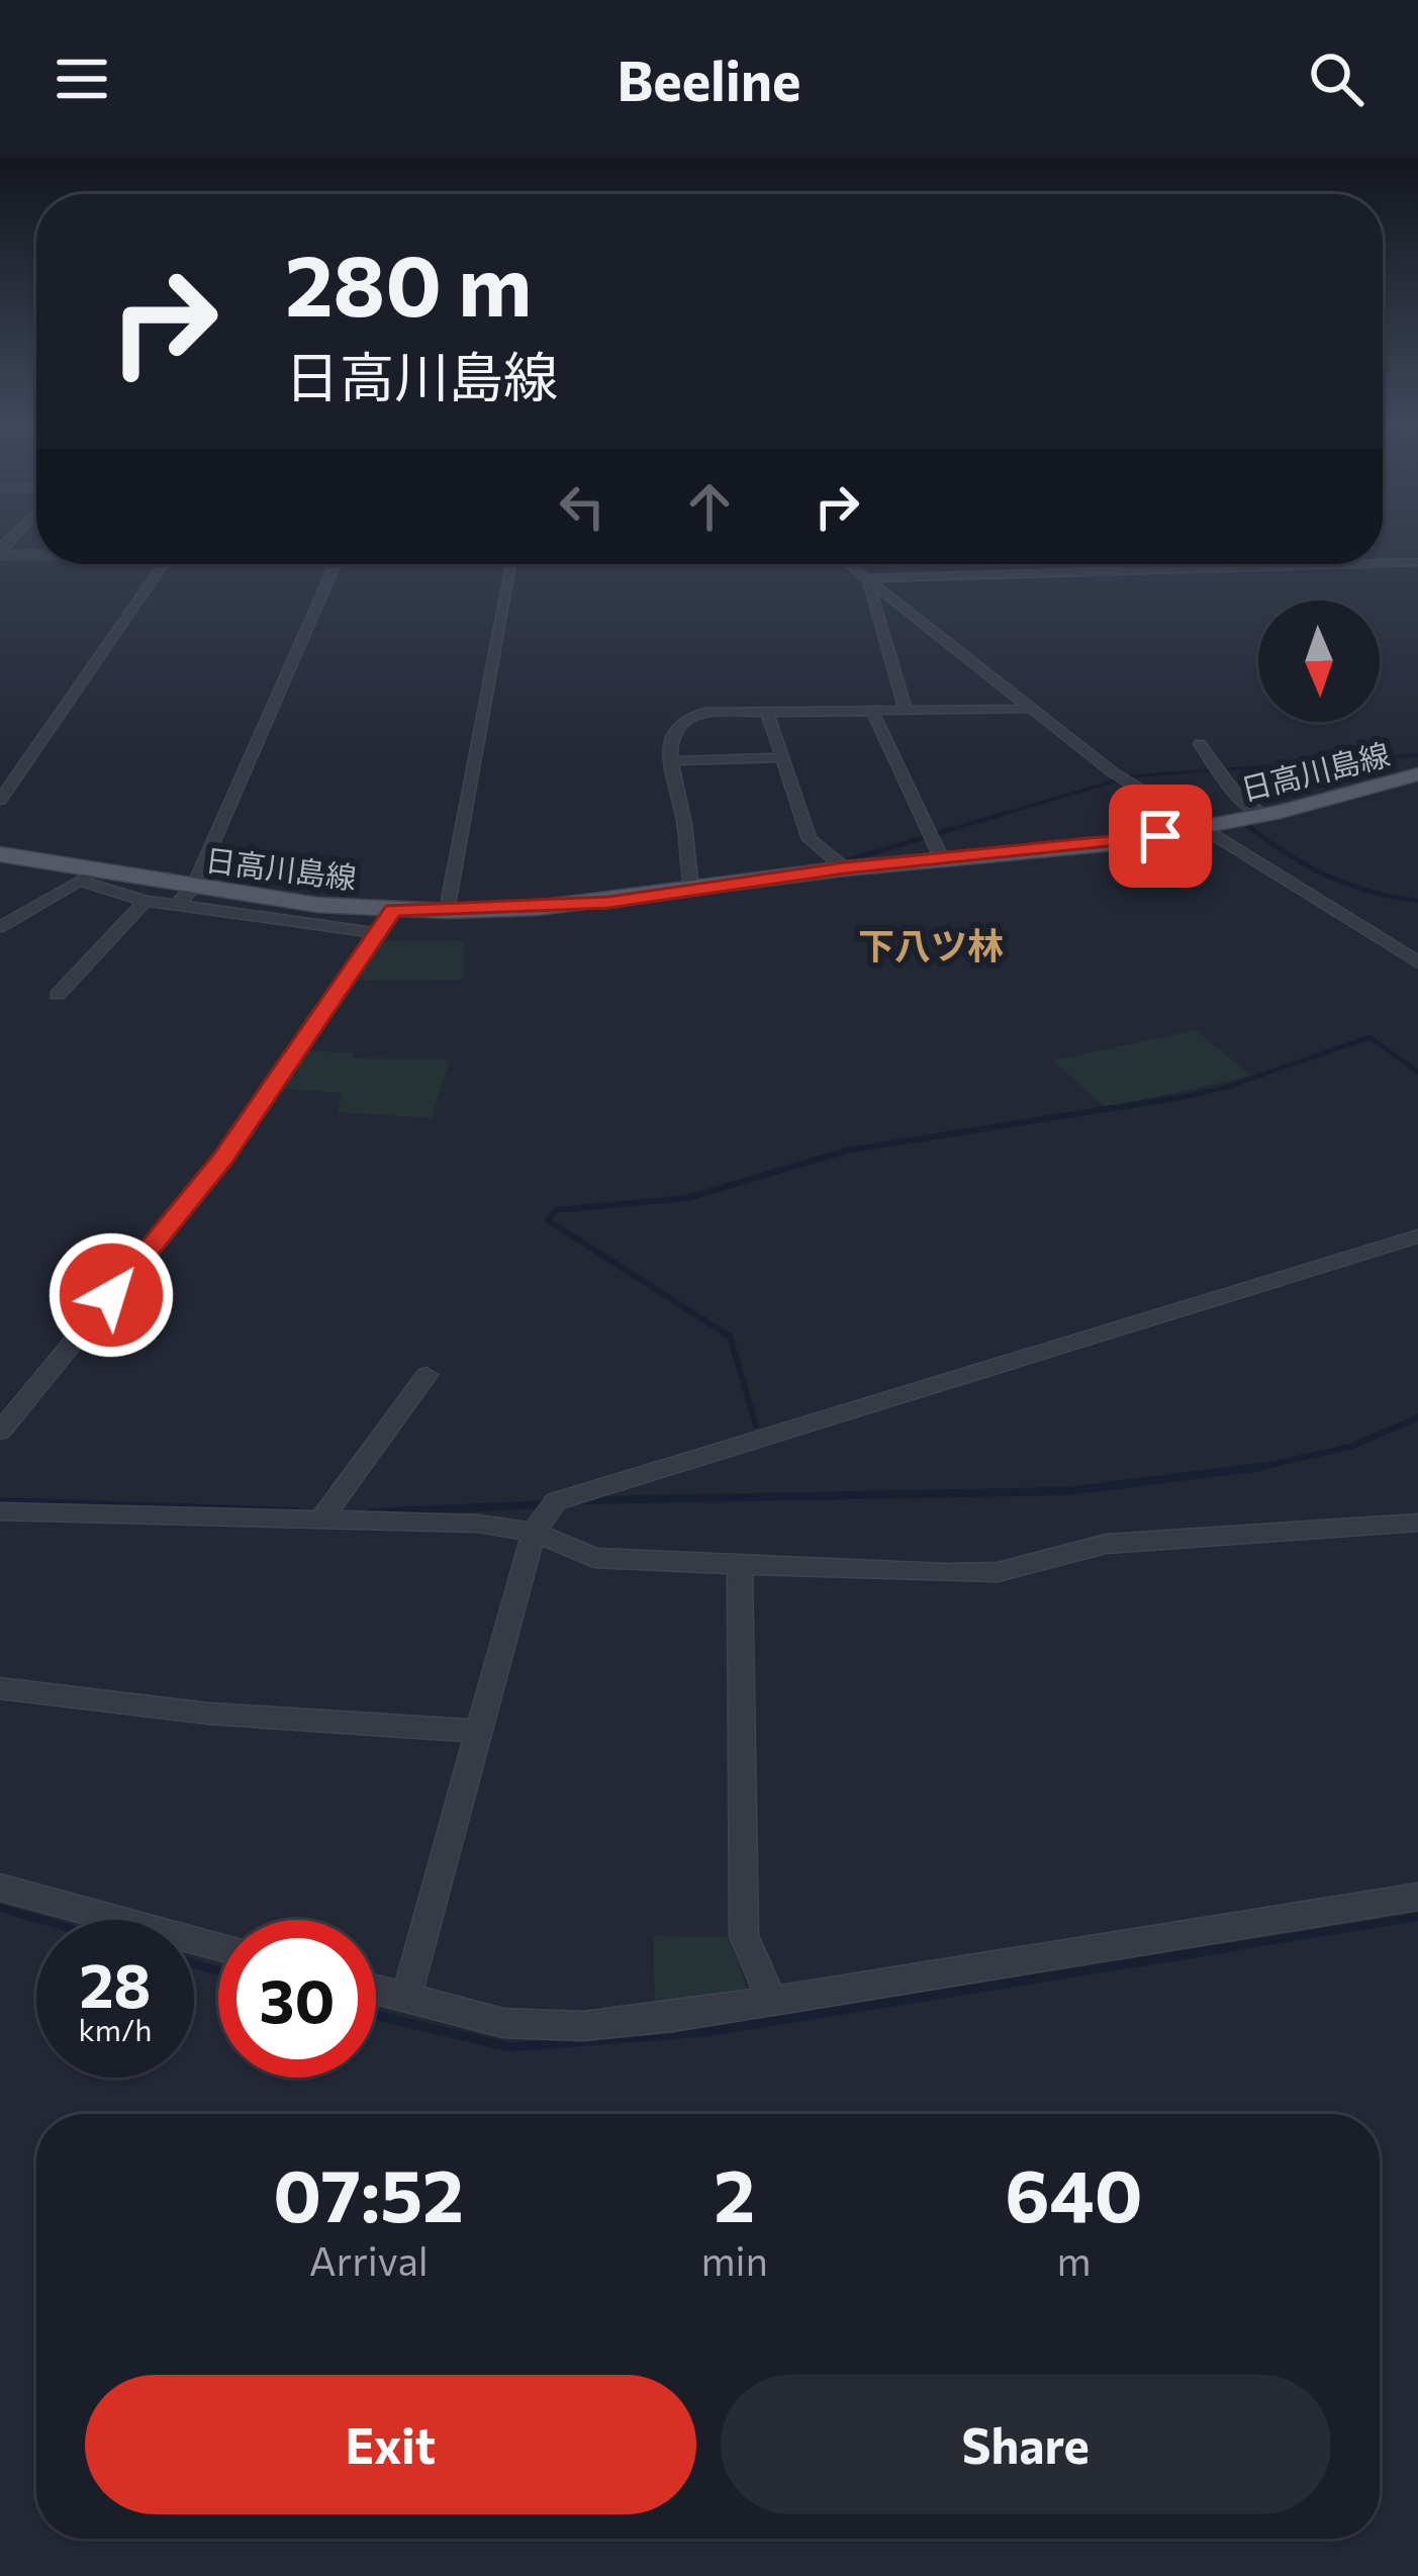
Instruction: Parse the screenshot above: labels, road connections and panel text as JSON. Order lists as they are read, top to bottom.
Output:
{
  "streets": {
    "main road": ["日高川島線"]
  },
  "districts": ["下八ツ林"],
  "north": "bottom",
  "page": {
    "header": "Beeline",
    "turn": ["280 m", "日高川島線"],
    "speed": "28 km/h",
    "limit": "30",
    "eta": [
      "07:52",
      "Arrival",
      "2",
      "min",
      "640",
      "m"
    ],
    "buttons": ["Exit", "Share"]
  }
}
